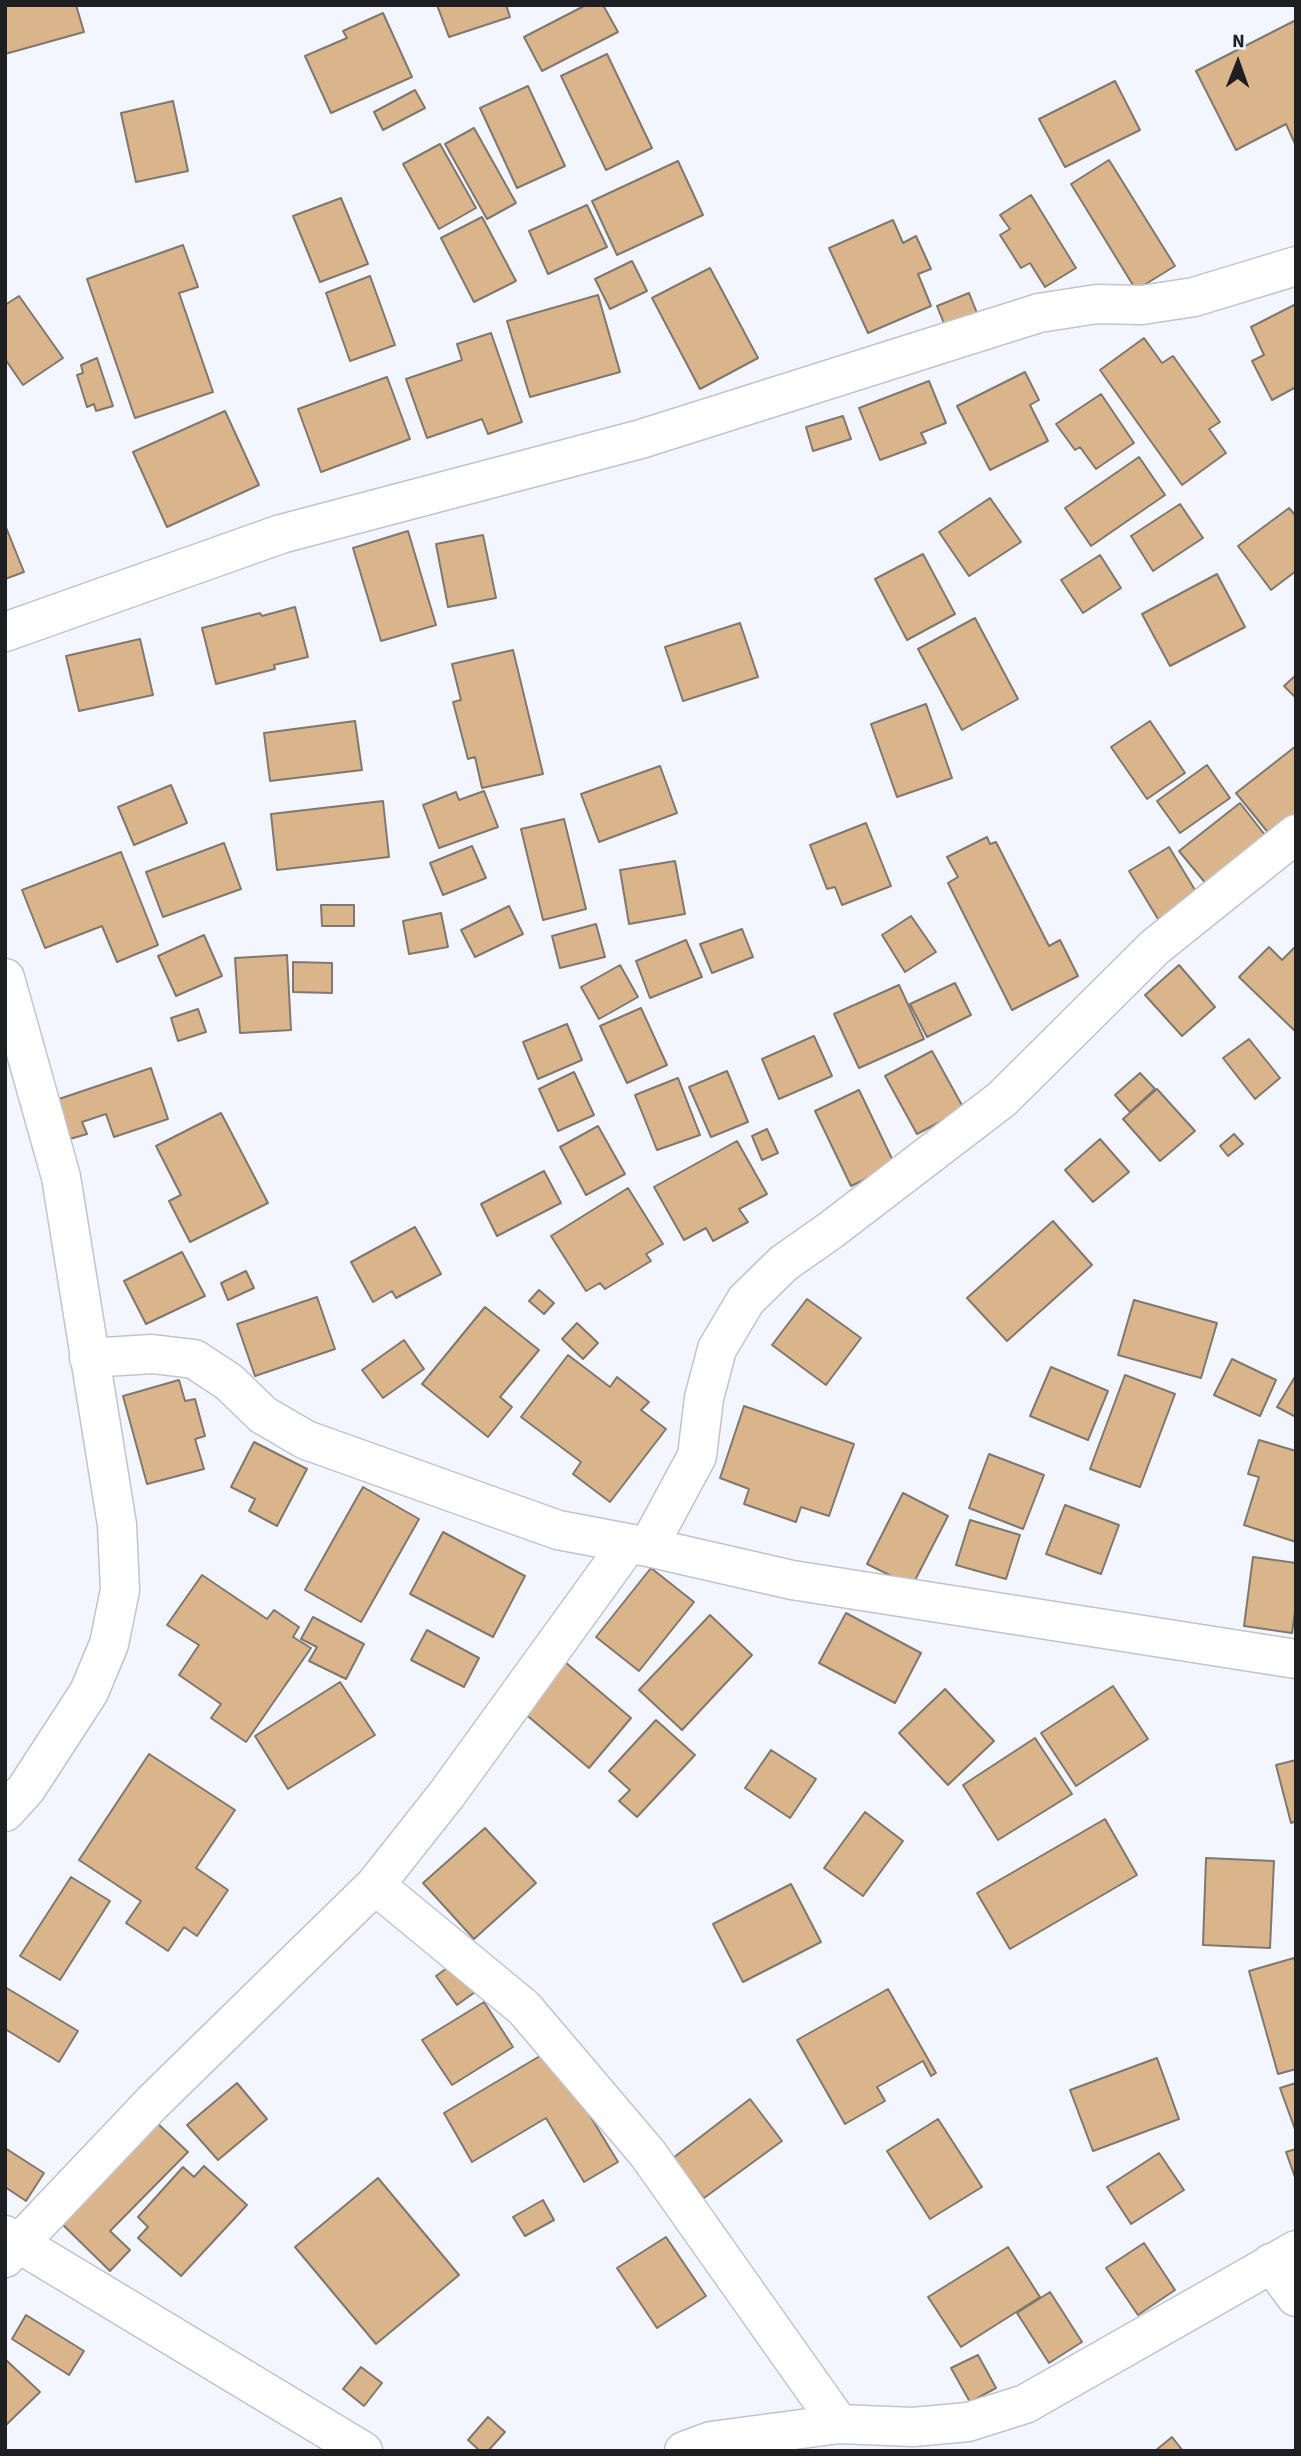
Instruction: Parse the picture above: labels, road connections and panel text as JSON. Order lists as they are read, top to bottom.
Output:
{
  "north": "top"
}
